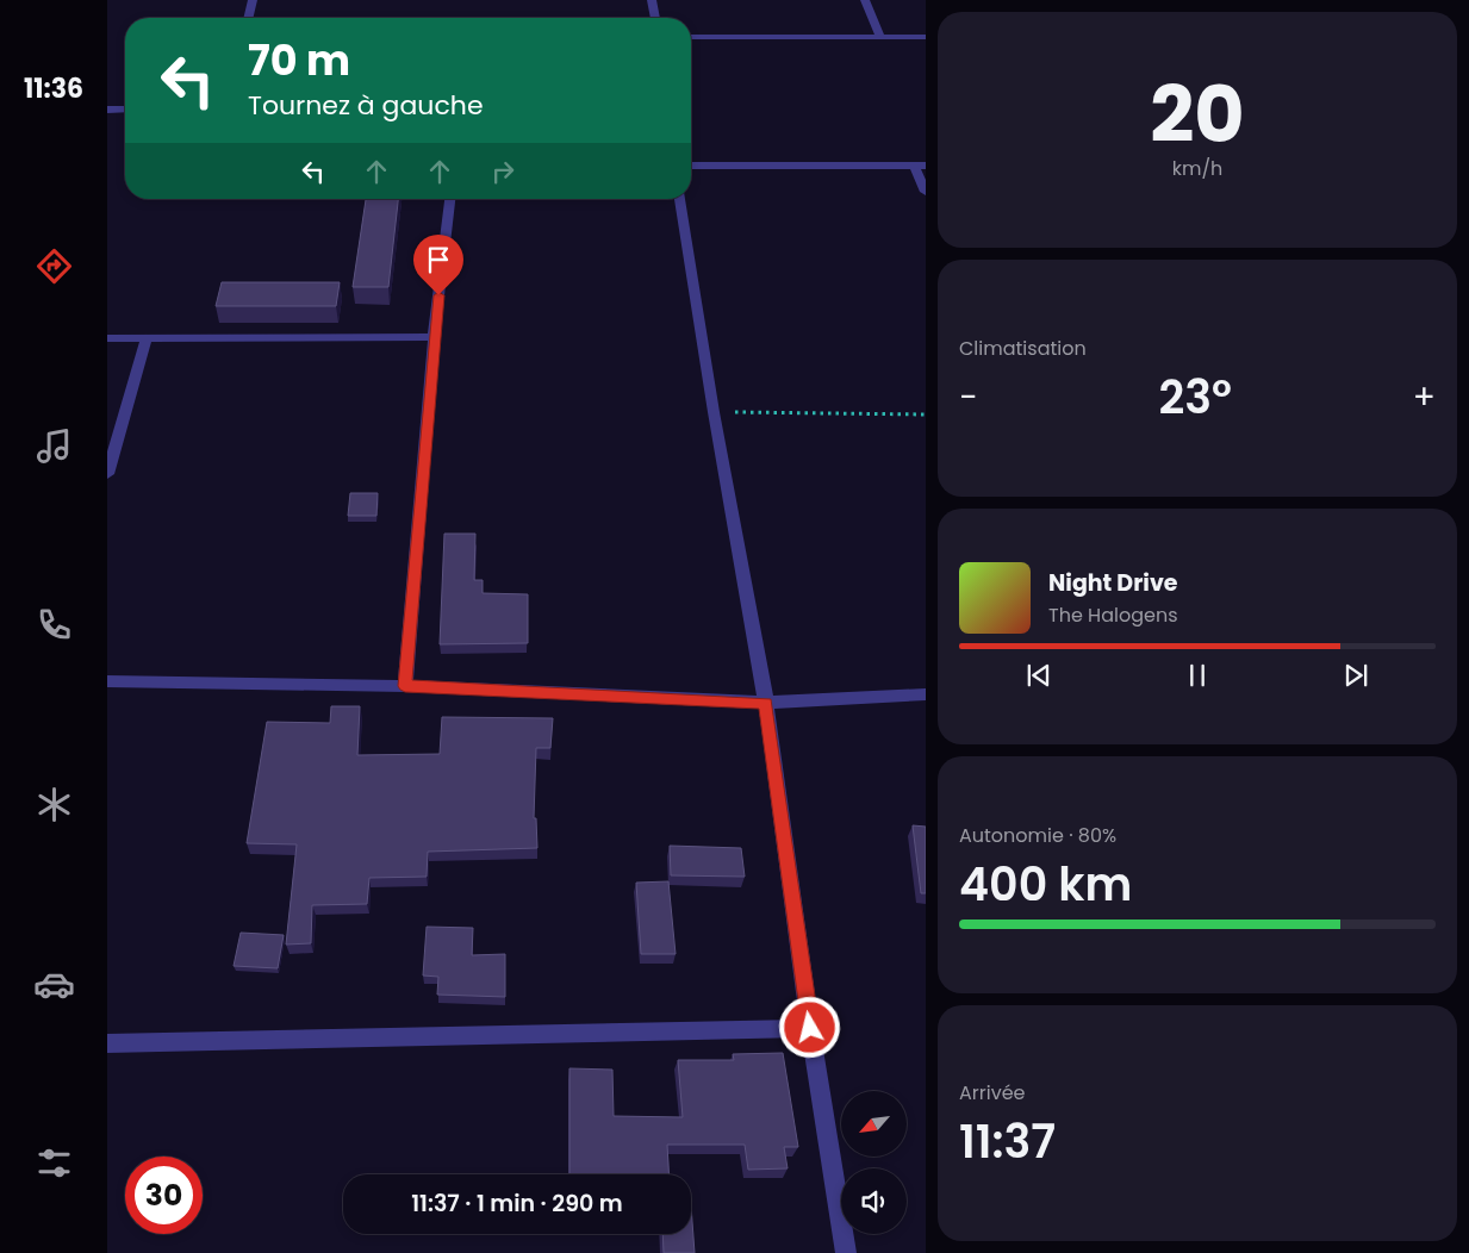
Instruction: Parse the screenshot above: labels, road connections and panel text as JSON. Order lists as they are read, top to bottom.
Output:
{
  "north": "bottom left",
  "page": {
    "tabs": "11:36",
    "tile": [
      ["20", "km/h"],
      "Climatisation",
      ["Autonomie · 80%", "400 km"],
      ["Arrivée", "11:37"]
    ],
    "turn": ["70 m", "Tournez à gauche"],
    "heat": ["−", "23°", "+"],
    "song": ["Night Drive", "The Halogens"],
    "limit": "30",
    "trip": "11:37 · 1 min · 290 m"
  }
}
